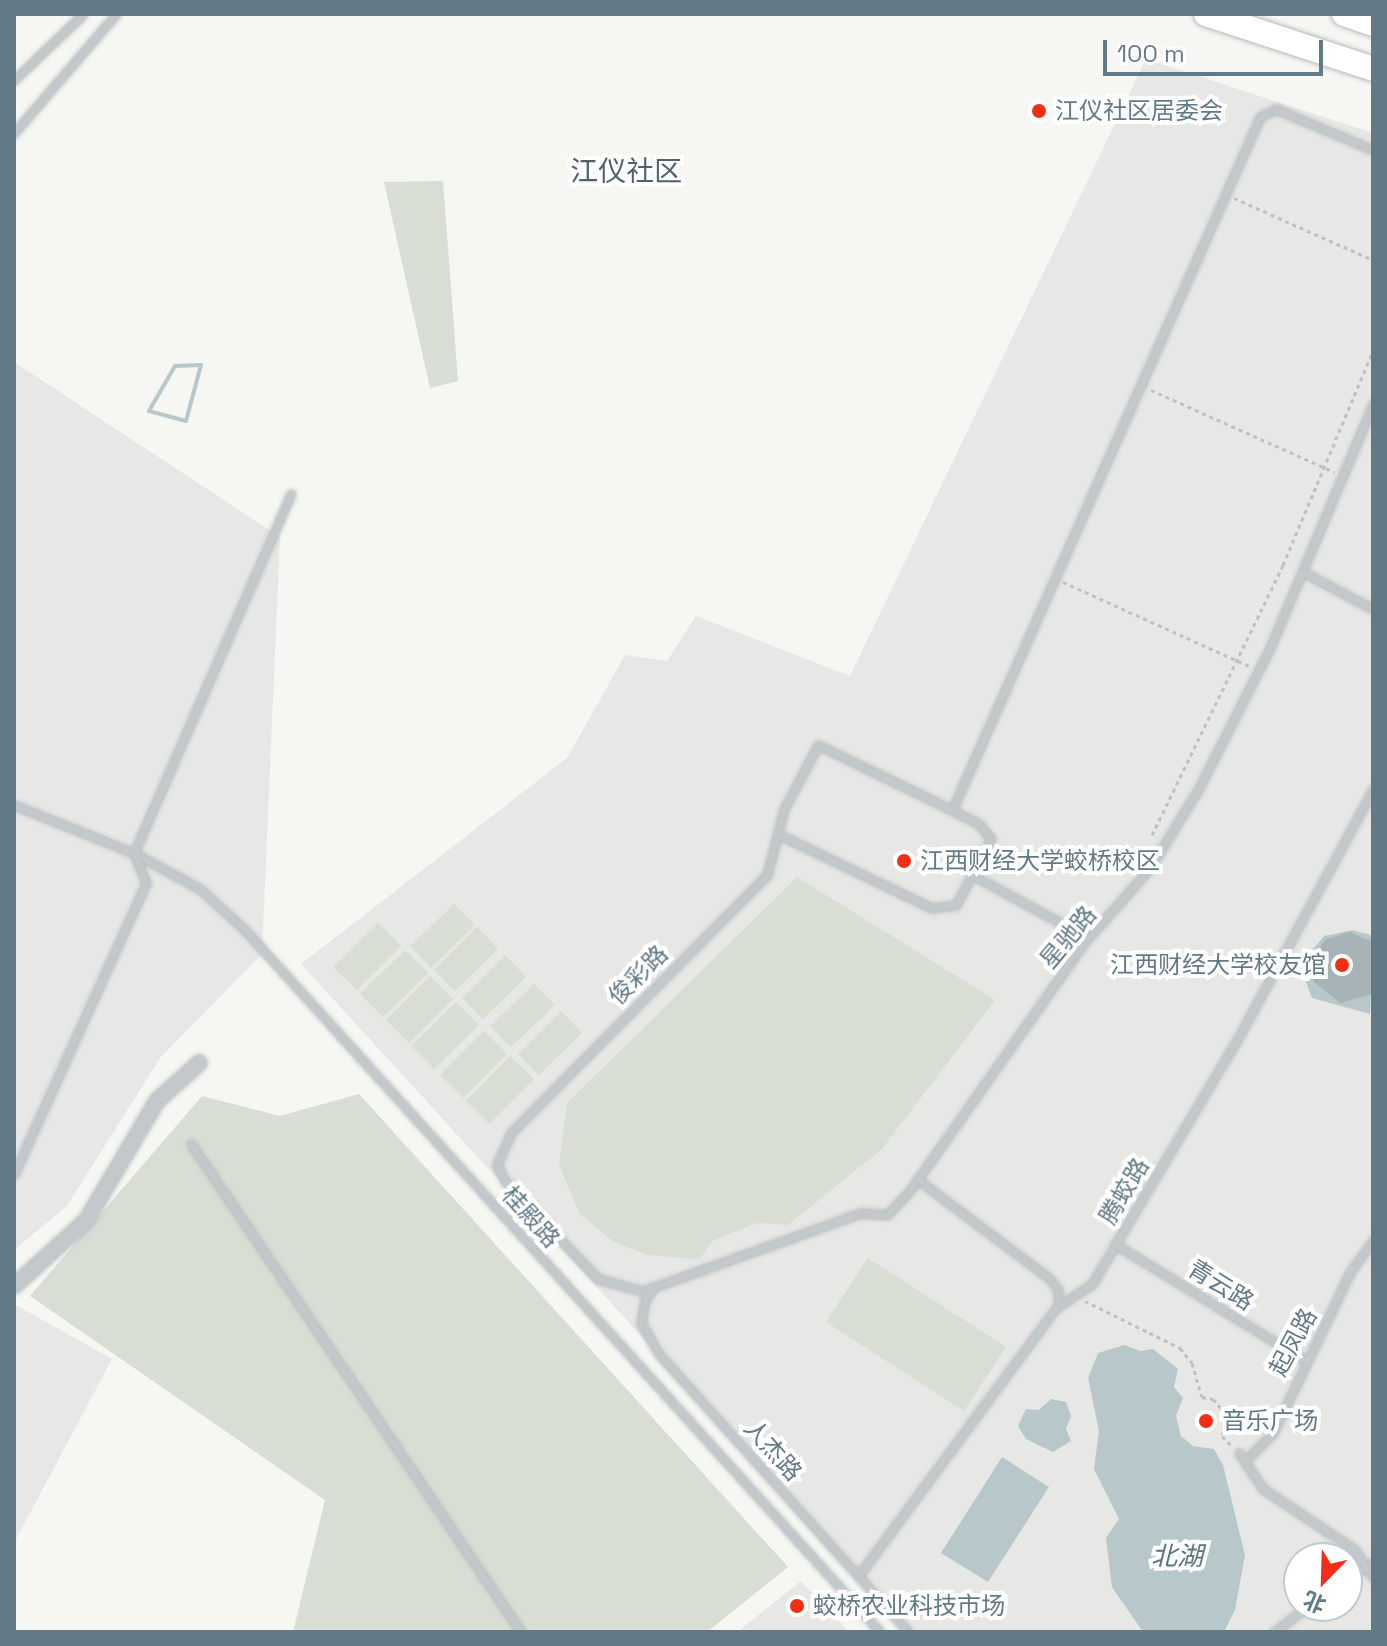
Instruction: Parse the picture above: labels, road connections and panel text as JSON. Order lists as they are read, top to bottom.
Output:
{
  "streets": {
    "lane": [
      "星驰路",
      "俊彩路",
      "腾蛟路",
      "桂殿路",
      "青云路",
      "起凤路",
      "人杰路"
    ]
  },
  "crossings": [
    ["星驰路", "俊彩路"],
    ["星驰路", "人杰路"],
    ["俊彩路", "人杰路"],
    ["腾蛟路", "青云路"],
    ["腾蛟路", "人杰路"],
    ["青云路", "起凤路"]
  ],
  "districts": ["江仪社区"],
  "water": ["北湖"],
  "places": [
    "江仪社区居委会",
    "江西财经大学蛟桥校区",
    "江西财经大学校友馆",
    "音乐广场",
    "蛟桥农业科技市场"
  ],
  "scale_bar": "100 m",
  "north": "bottom left"
}
